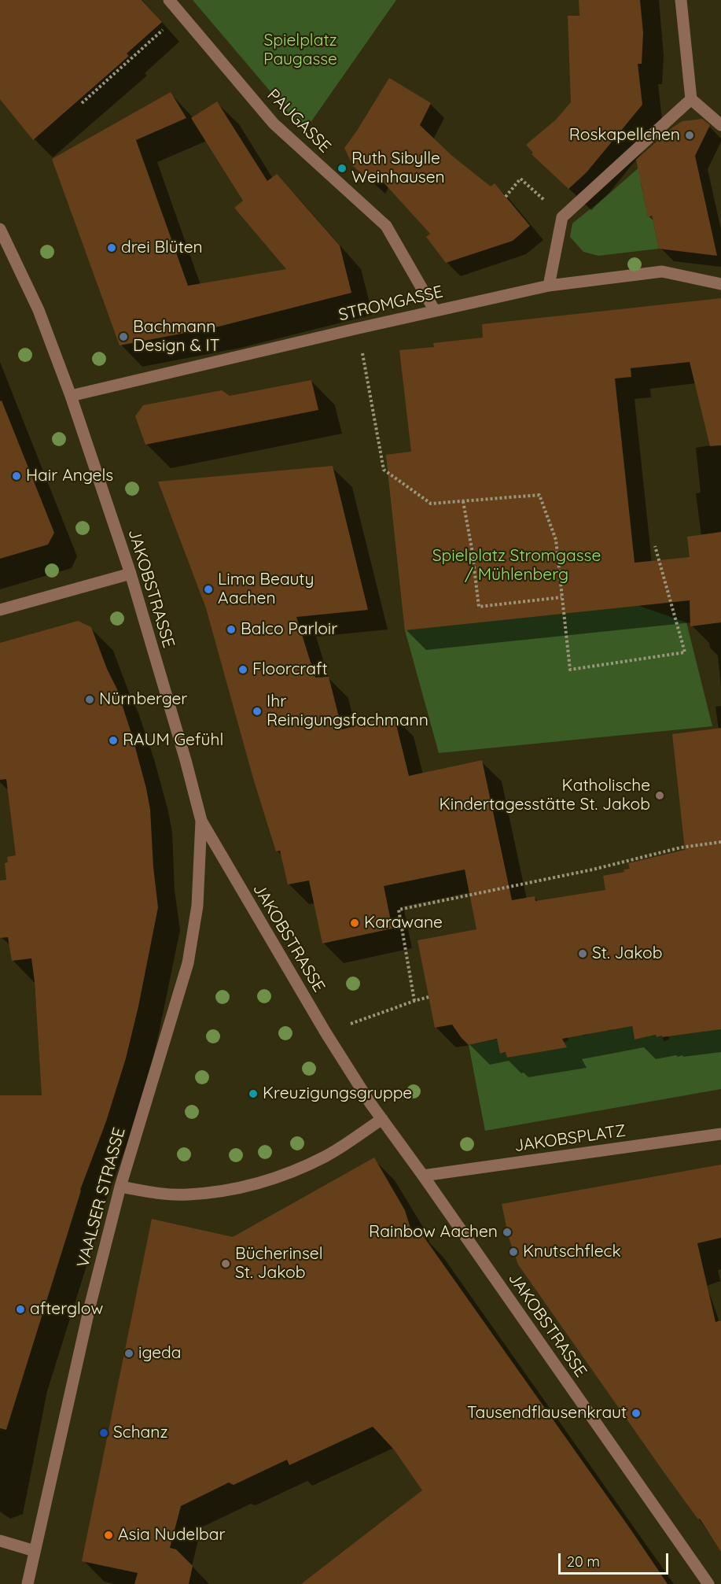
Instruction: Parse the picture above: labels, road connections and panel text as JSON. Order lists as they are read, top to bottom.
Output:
{
  "streets": {
    "street": [
      "PAUGASSE",
      "STROMGASSE",
      "JAKOBSTRASSE",
      "JAKOBSPLATZ",
      "VAALSER STRASSE"
    ]
  },
  "crossings": [
    ["PAUGASSE", "STROMGASSE"],
    ["STROMGASSE", "JAKOBSTRASSE"],
    ["JAKOBSTRASSE", "JAKOBSPLATZ"],
    ["JAKOBSTRASSE", "VAALSER STRASSE"]
  ],
  "parks": ["Spielplatz Paugasse", "Spielplatz Stromgasse / Mühlenberg"],
  "places": [
    "Roskapellchen",
    "Ruth Sibylle Weinhausen",
    "drei Blüten",
    "Bachmann Design & IT",
    "Hair Angels",
    "Lima Beauty Aachen",
    "Balco Parloir",
    "Floorcraft",
    "Nürnberger",
    "Ihr Reinigungsfachmann",
    "RAUM Gefühl",
    "Katholische Kindertagesstätte St. Jakob",
    "Karawane",
    "St. Jakob",
    "Kreuzigungsgruppe",
    "Rainbow Aachen",
    "Knutschfleck",
    "Bücherinsel St. Jakob",
    "afterglow",
    "igeda",
    "Tausendflausenkraut",
    "Schanz",
    "Asia Nudelbar"
  ],
  "scale_bar": "20 m"
}
